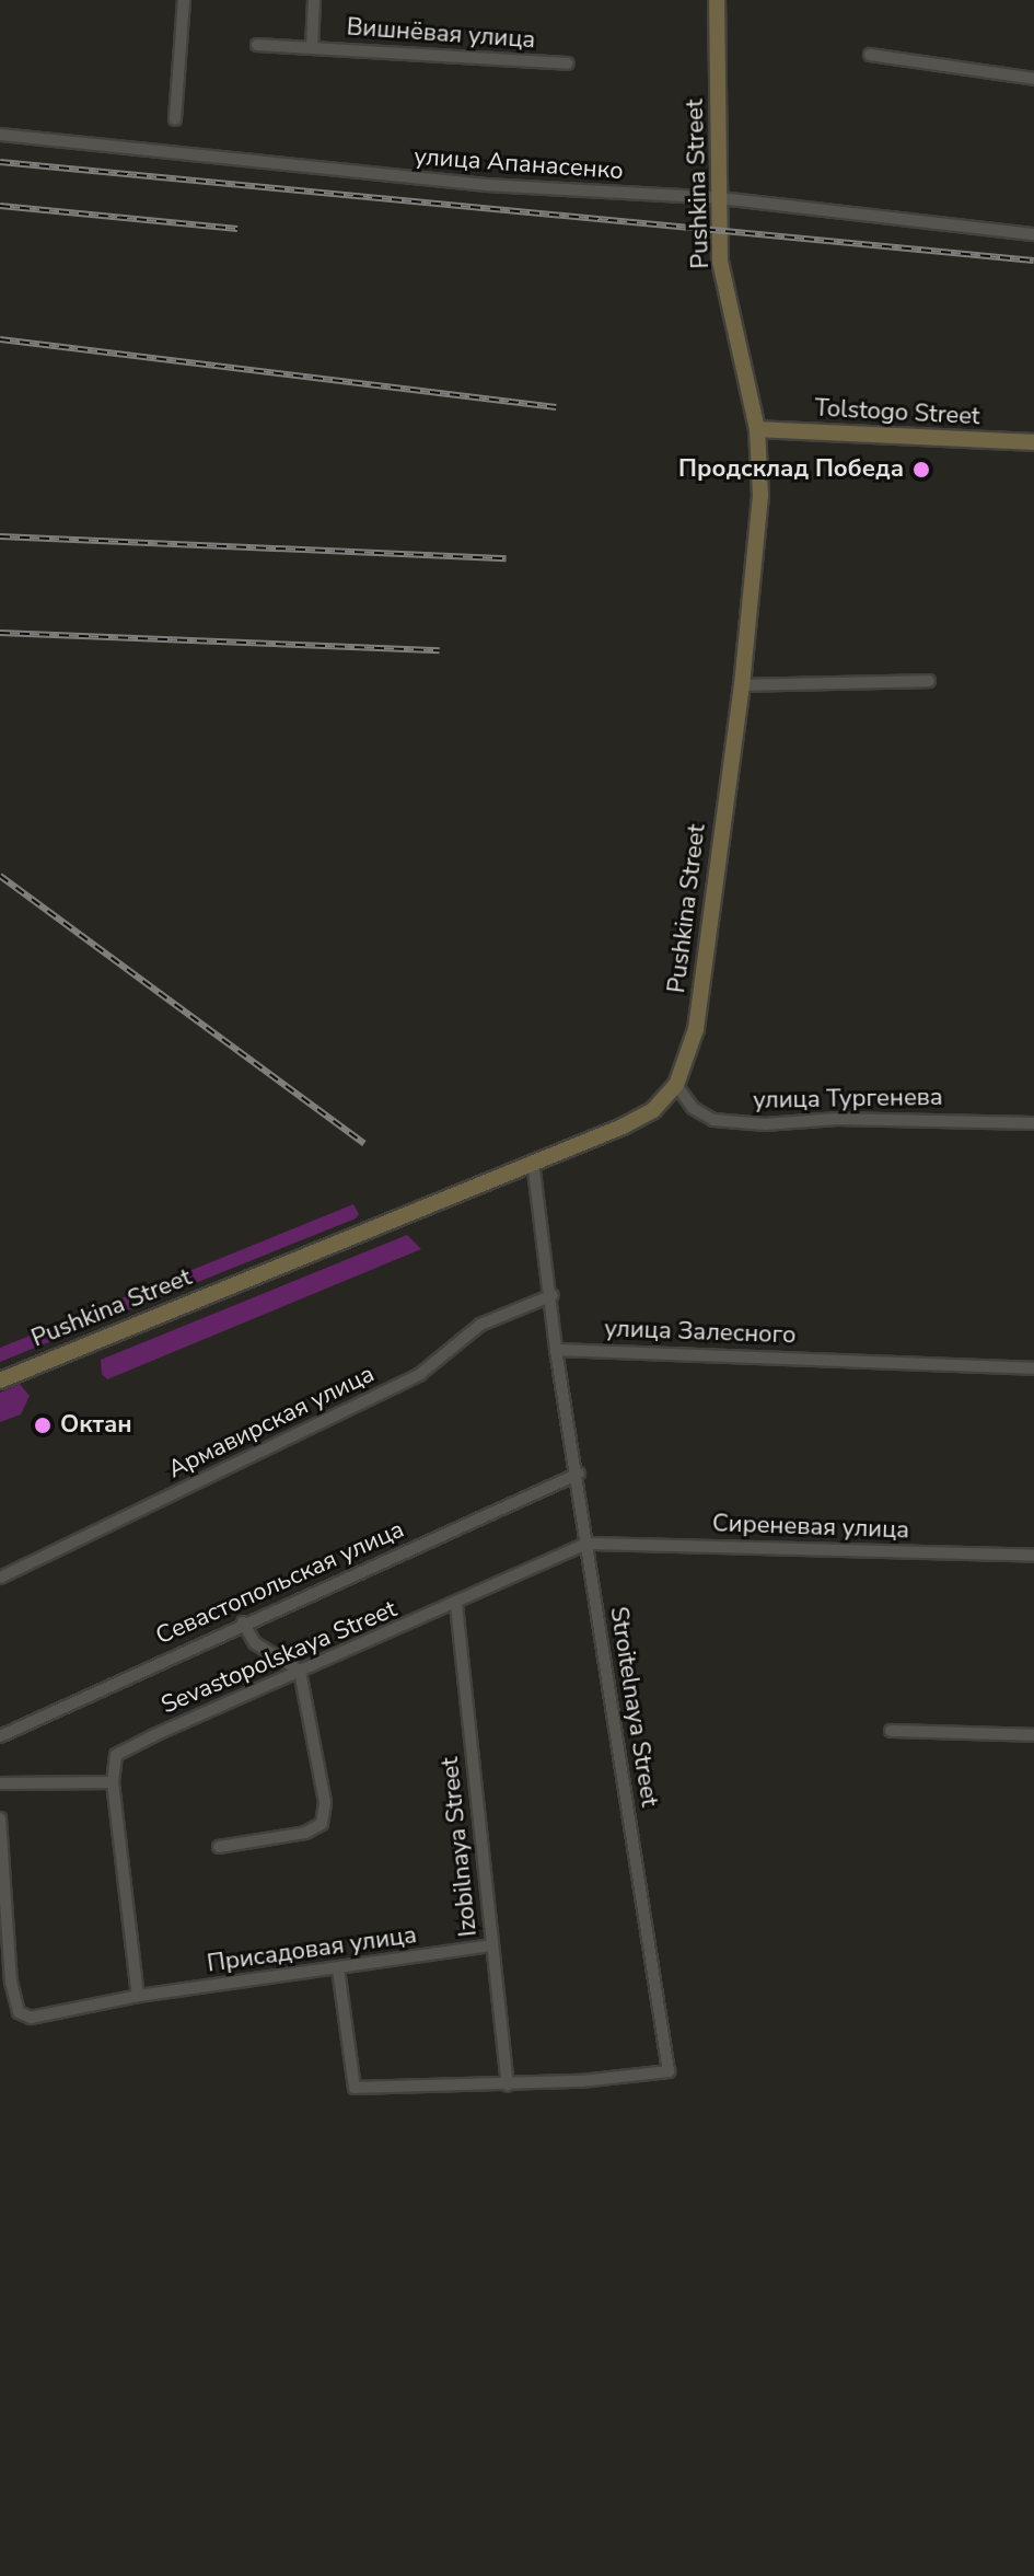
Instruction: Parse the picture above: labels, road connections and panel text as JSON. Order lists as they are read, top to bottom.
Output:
{
  "streets": {
    "main road": ["Pushkina Street", "Tolstogo Street"],
    "street": [
      "Вишнёвая улица",
      "улица Апанасенко",
      "улица Тургенева",
      "улица Залесного",
      "Армавирская улица",
      "Сиреневая улица",
      "Севастопольская улица",
      "Sevastopolskaya Street",
      "Stroitelnaya Street",
      "Izobilnaya Street",
      "Присадовая улица"
    ]
  },
  "crossings": [
    ["улица Апанасенко", "Pushkina Street"],
    ["Pushkina Street", "Tolstogo Street"],
    ["Pushkina Street", "улица Тургенева"],
    ["улица Залесного", "Stroitelnaya Street"],
    ["Сиреневая улица", "Sevastopolskaya Street"],
    ["Сиреневая улица", "Stroitelnaya Street"],
    ["Севастопольская улица", "Stroitelnaya Street"],
    ["Sevastopolskaya Street", "Stroitelnaya Street"],
    ["Sevastopolskaya Street", "Izobilnaya Street"],
    ["Stroitelnaya Street", "Izobilnaya Street"],
    ["Izobilnaya Street", "Присадовая улица"]
  ],
  "places": ["Продсклад Победа", "Октан"]
}
